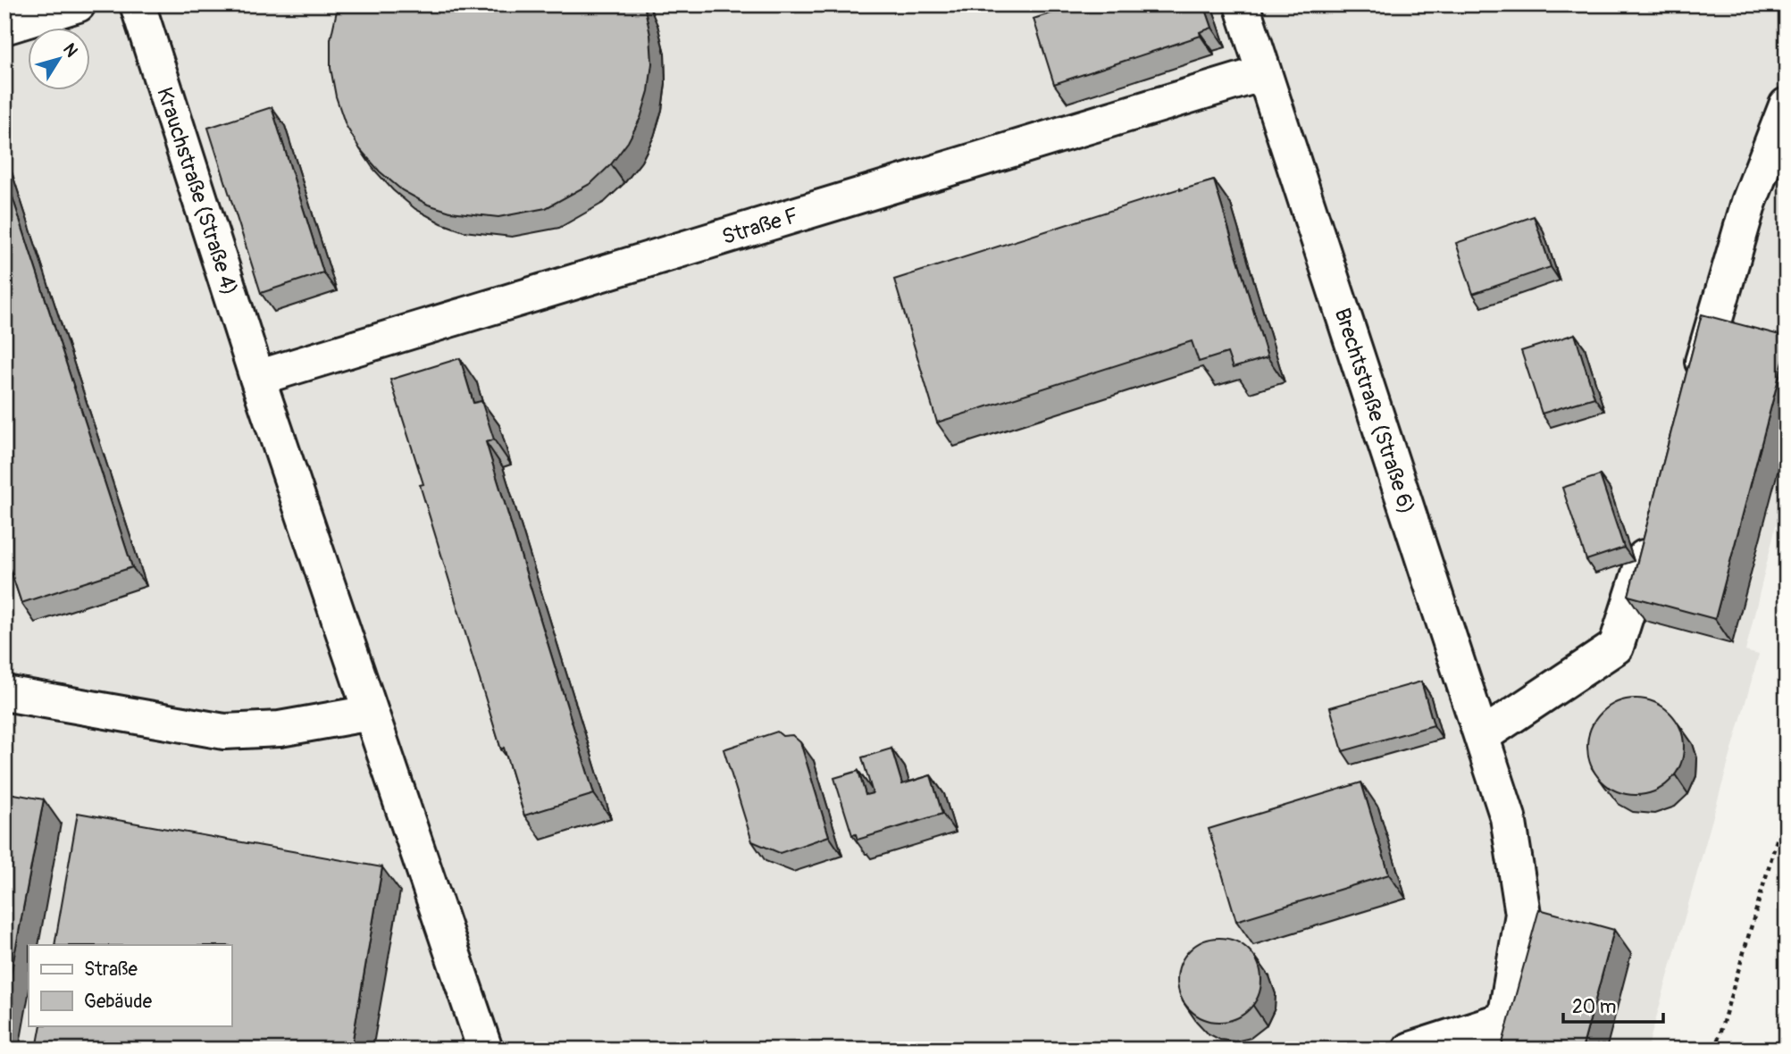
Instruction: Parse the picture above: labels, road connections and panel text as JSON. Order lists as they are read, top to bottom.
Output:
{
  "streets": {
    "street": ["Krauchstraße (Straße 4)", "Straße F", "Brechtstraße (Straße 6)"]
  },
  "crossings": [
    ["Krauchstraße (Straße 4)", "Straße F"],
    ["Straße F", "Brechtstraße (Straße 6)"]
  ],
  "legend": ["Straße", "Gebäude"],
  "scale_bar": "20 m",
  "north": "top right"
}
